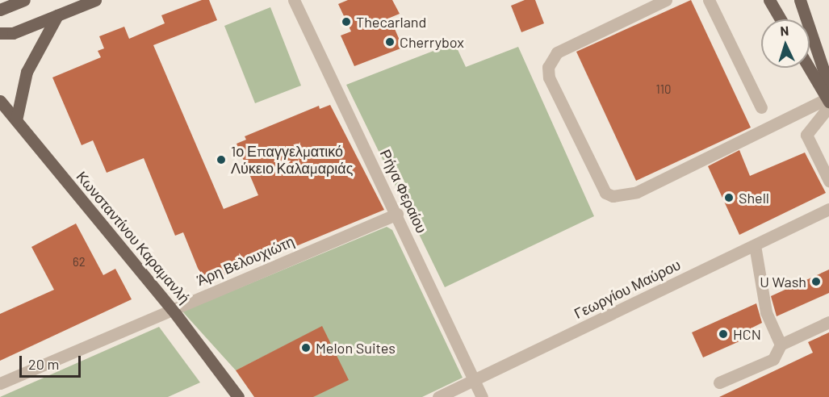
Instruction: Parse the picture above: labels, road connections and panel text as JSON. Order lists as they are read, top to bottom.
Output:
{
  "streets": {
    "main road": ["Κωνσταντίνου Καραμανλή"],
    "street": ["Ρήγα Φεραίου", "Άρη Βελουχιώτη", "Γεωργίου Μαύρου"]
  },
  "crossings": [
    ["Ρήγα Φεραίου", "Άρη Βελουχιώτη"],
    ["Ρήγα Φεραίου", "Γεωργίου Μαύρου"],
    ["Κωνσταντίνου Καραμανλή", "Άρη Βελουχιώτη"]
  ],
  "places": [
    "Thecarland",
    "Cherrybox",
    "1ο Επαγγελματικό Λύκειο Καλαμαριάς",
    "Shell",
    "U Wash",
    "HCN",
    "Melon Suites"
  ],
  "house_numbers": ["110", "62"],
  "scale_bar": "20 m",
  "north": "top"
}
